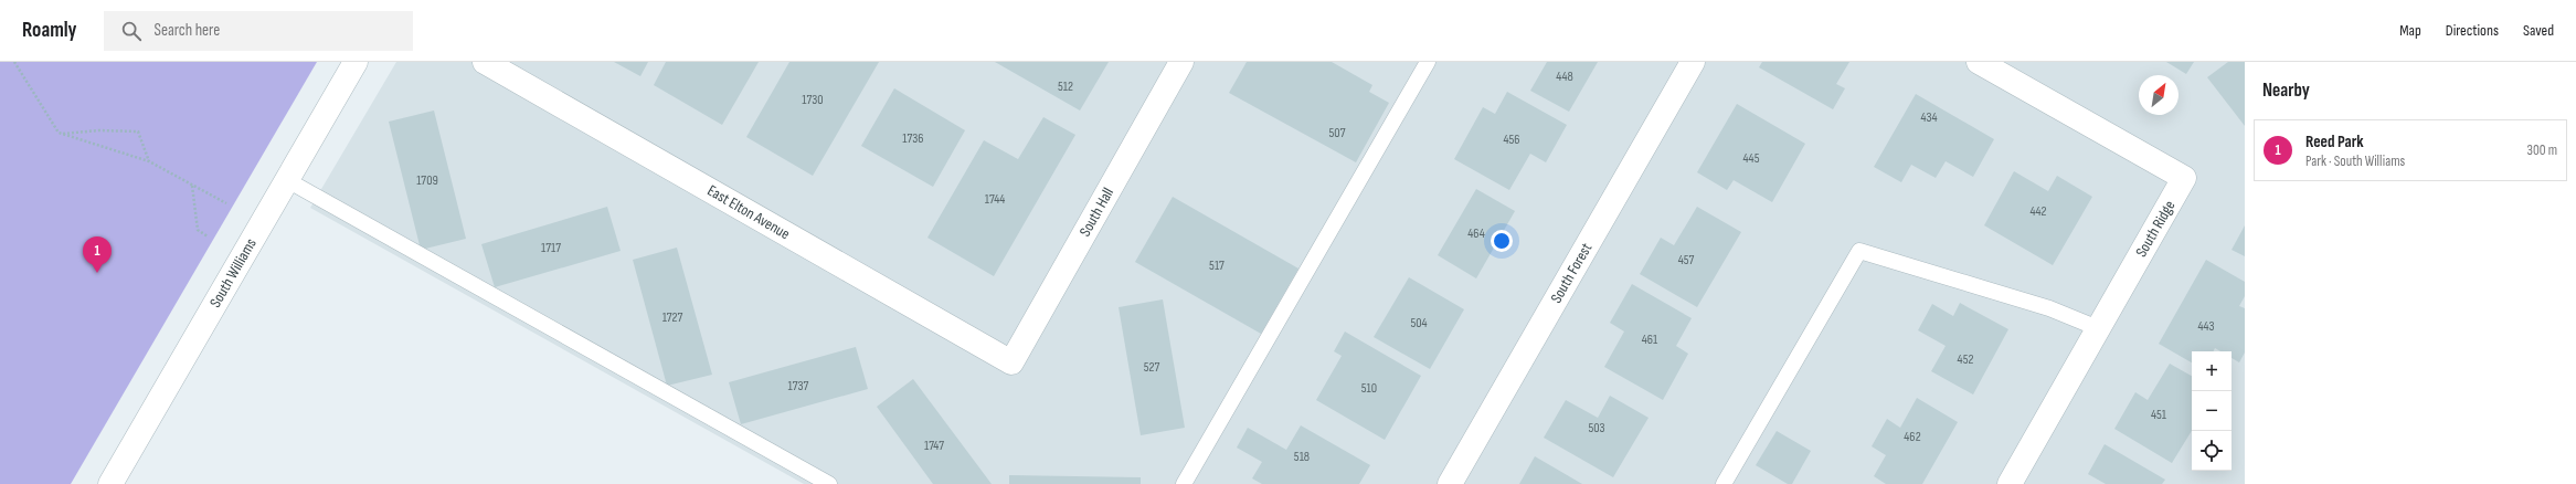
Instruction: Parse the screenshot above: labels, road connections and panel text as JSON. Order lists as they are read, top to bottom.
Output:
{
  "streets": {
    "street": [
      "East Elton Avenue",
      "South Hall",
      "South Ridge",
      "South Williams",
      "South Forest"
    ]
  },
  "crossings": [
    ["East Elton Avenue", "South Hall"]
  ],
  "house_numbers": [
    "448",
    "512",
    "1730",
    "434",
    "507",
    "1736",
    "456",
    "445",
    "1709",
    "1744",
    "442",
    "464",
    "1717",
    "457",
    "517",
    "1727",
    "504",
    "443",
    "461",
    "452",
    "527",
    "1737",
    "510",
    "451",
    "503",
    "462",
    "1747",
    "518"
  ],
  "north": "top right",
  "page": {
    "header": "Roamly",
    "search": "Search here",
    "nav": ["Map", "Directions", "Saved"],
    "heading": "Nearby",
    "list": [
      {
        "mark": "1",
        "name": "Reed Park",
        "note": "Park · South Williams",
        "value": "300 m"
      }
    ],
    "pins": "1",
    "map_buttons": ["+", "−"]
  }
}
